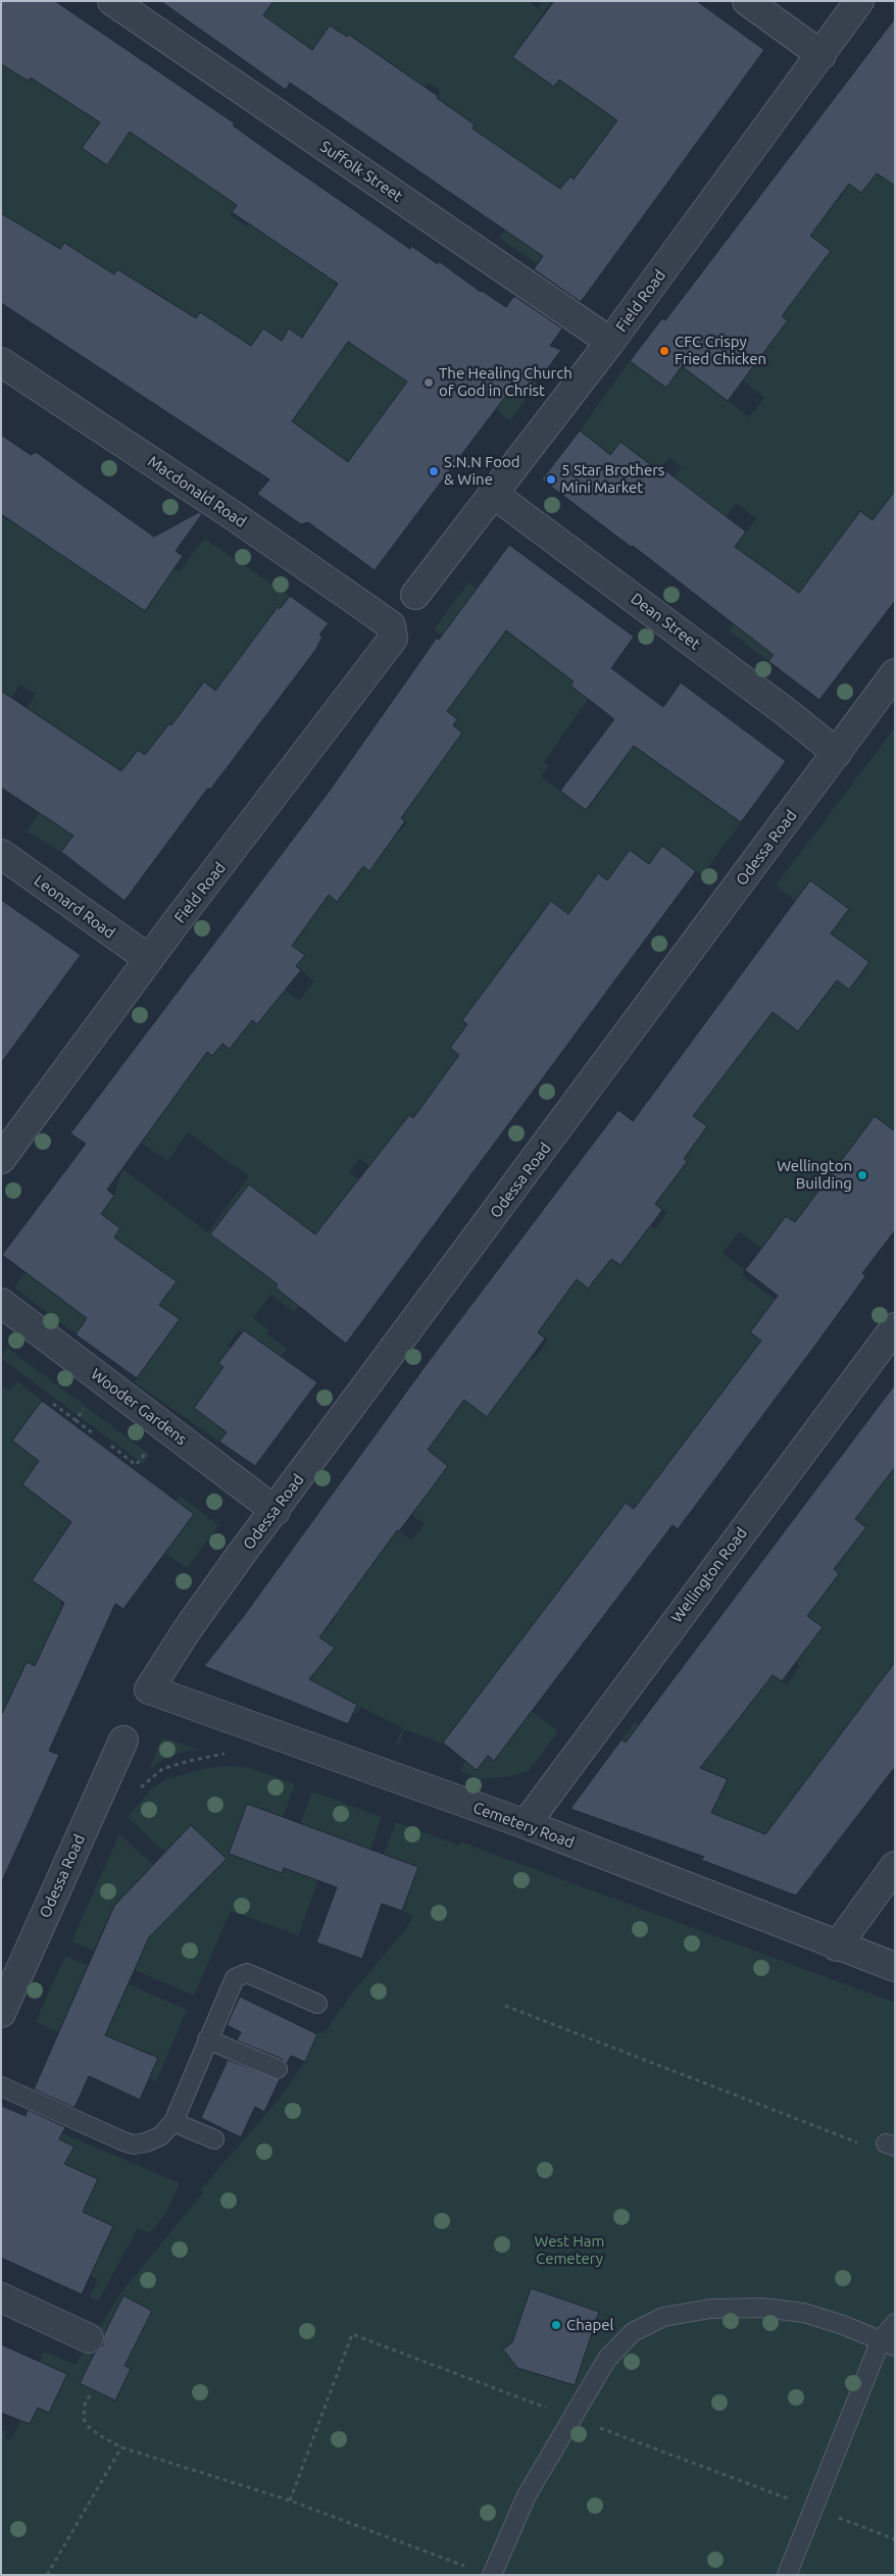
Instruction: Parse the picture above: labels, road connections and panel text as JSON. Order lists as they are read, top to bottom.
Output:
{
  "streets": {
    "street": [
      "Suffolk Street",
      "Field Road",
      "Macdonald Road",
      "Dean Street",
      "Odessa Road",
      "Leonard Road",
      "Wooder Gardens",
      "Wellington Road",
      "Cemetery Road"
    ]
  },
  "crossings": [
    ["Suffolk Street", "Field Road"],
    ["Field Road", "Macdonald Road"],
    ["Field Road", "Dean Street"],
    ["Field Road", "Leonard Road"],
    ["Dean Street", "Odessa Road"],
    ["Odessa Road", "Wooder Gardens"],
    ["Odessa Road", "Cemetery Road"],
    ["Wellington Road", "Cemetery Road"]
  ],
  "parks": ["West Ham Cemetery"],
  "places": [
    "CFC Crispy Fried Chicken",
    "The Healing Church of God in Christ",
    "S.N.N Food & Wine",
    "5 Star Brothers Mini Market",
    "Wellington Building",
    "Chapel"
  ]
}
